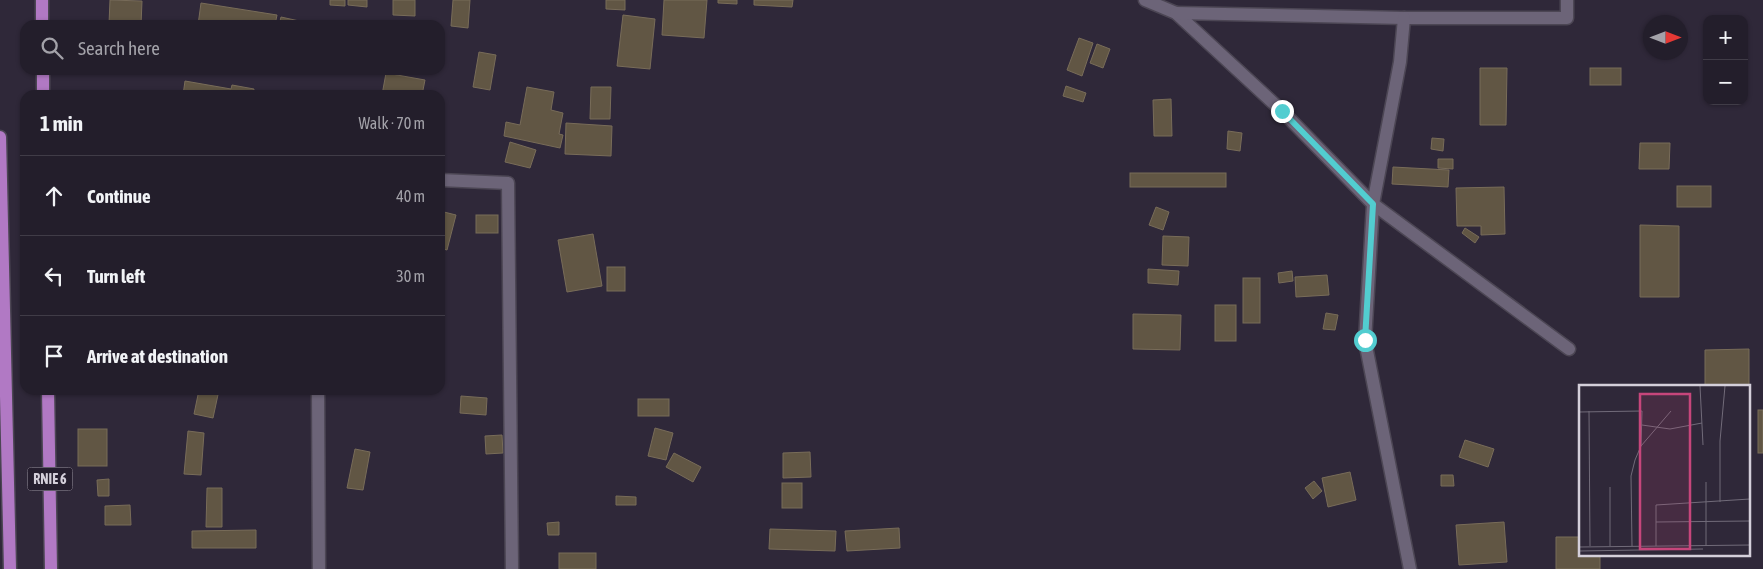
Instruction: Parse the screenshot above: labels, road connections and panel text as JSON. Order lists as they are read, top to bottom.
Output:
{
  "streets": {
    "main road": ["RNIE 6"]
  },
  "north": "right",
  "page": {
    "map_buttons": ["+", "−"],
    "search": "Search here",
    "heading": ["1 min", "Walk · 70 m"],
    "list": [
      ["Continue", "40 m"],
      ["Turn left", "30 m"],
      "Arrive at destination"
    ]
  }
}
